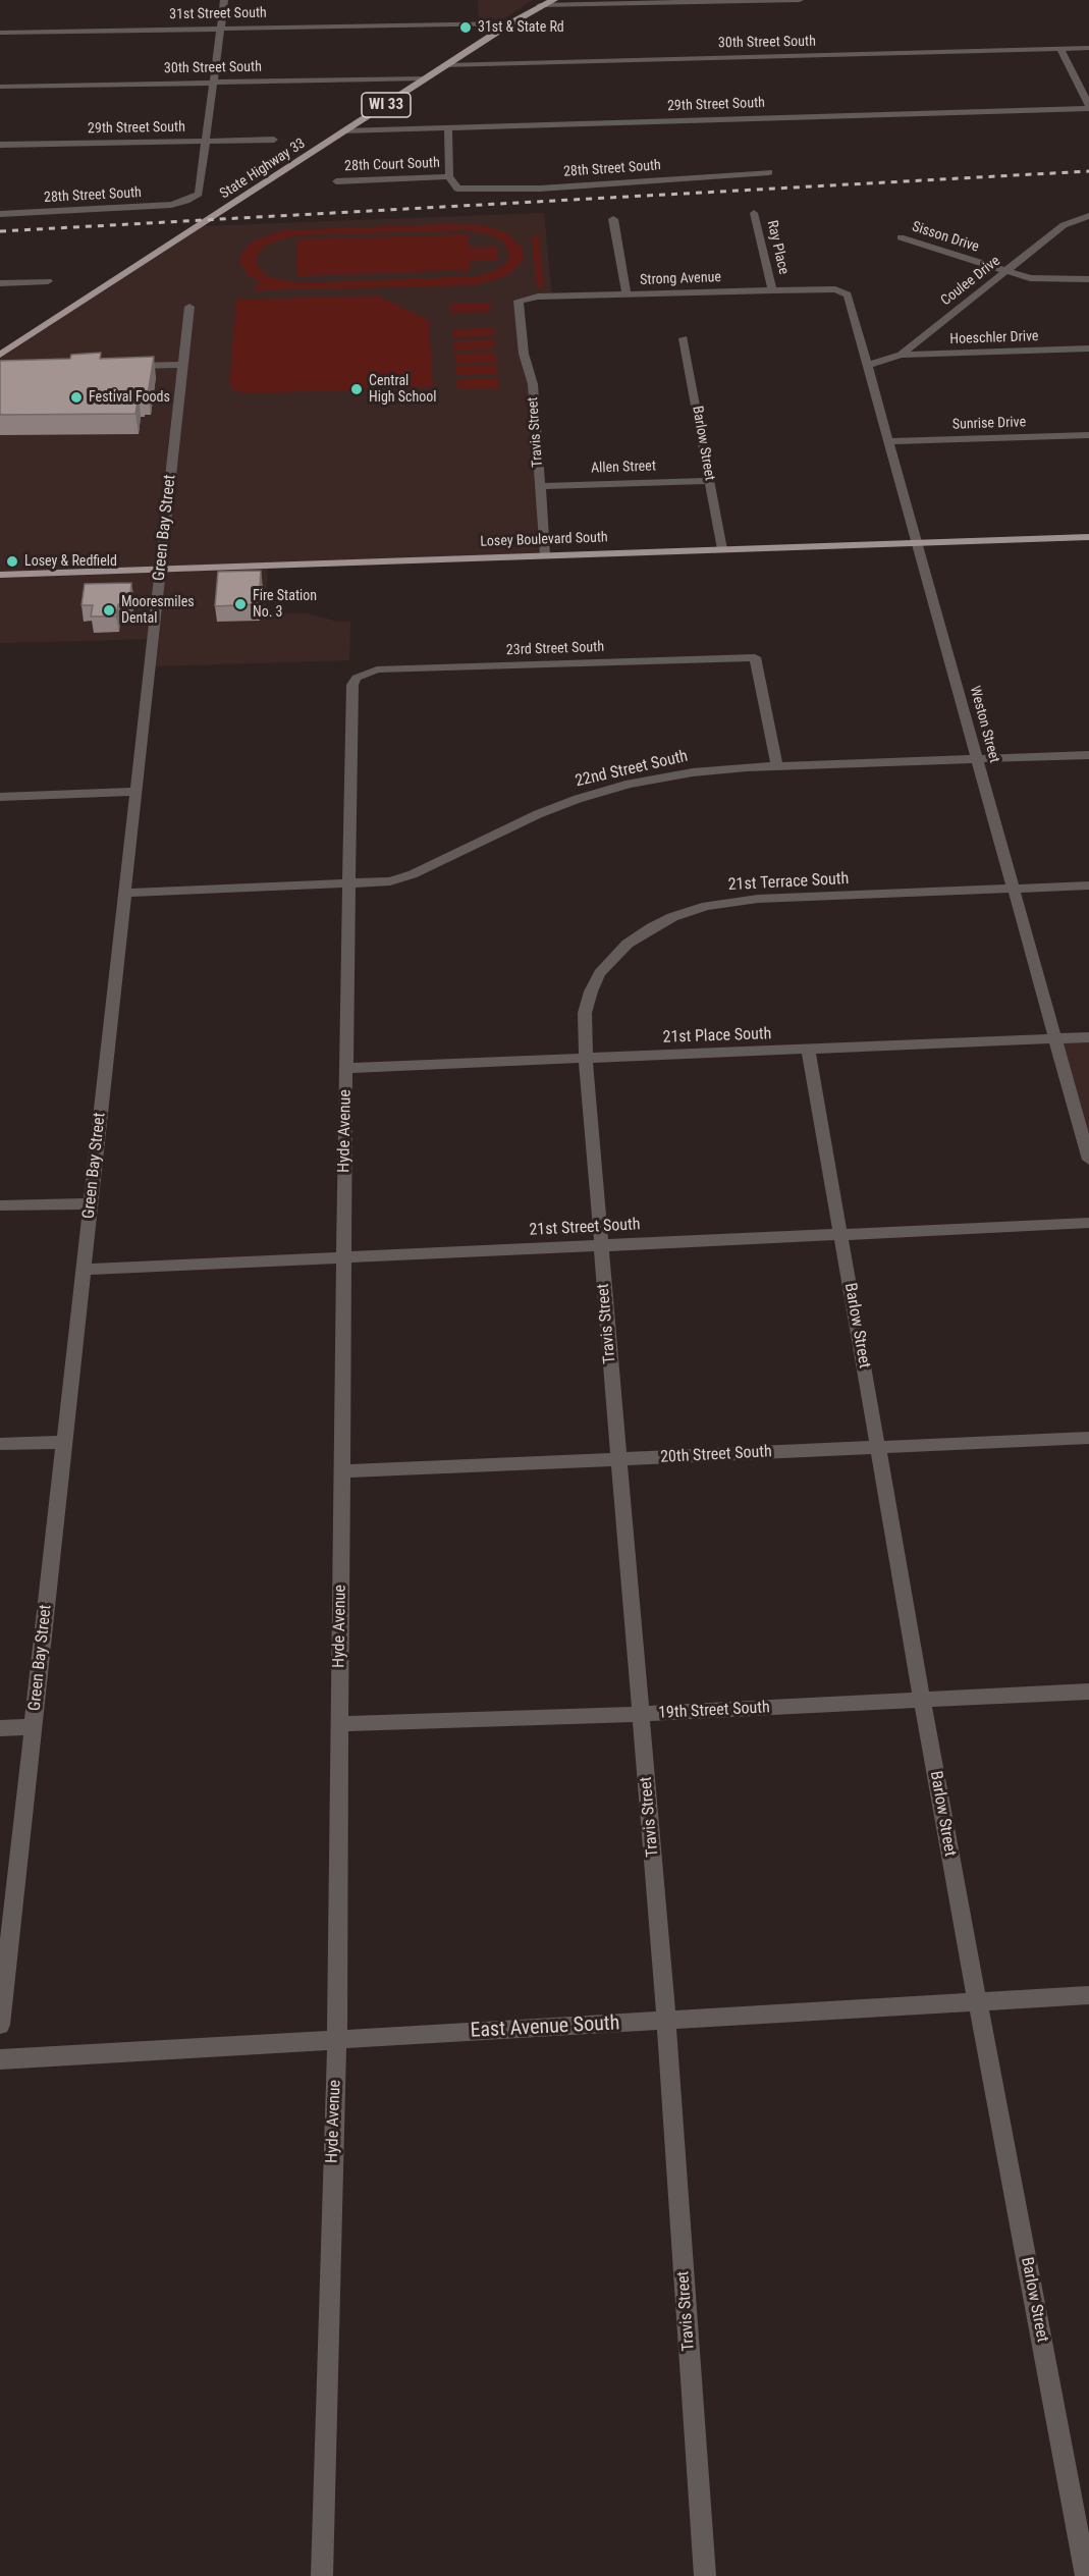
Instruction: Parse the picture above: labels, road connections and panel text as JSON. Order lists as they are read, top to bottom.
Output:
{
  "streets": {
    "main road": ["WI 33", "State Highway 33", "Losey Boulevard South"],
    "street": [
      "31st Street South",
      "30th Street South",
      "29th Street South",
      "28th Court South",
      "28th Street South",
      "Sisson Drive",
      "Ray Place",
      "Strong Avenue",
      "Coulee Drive",
      "Hoeschler Drive",
      "Sunrise Drive",
      "Travis Street",
      "Barlow Street",
      "Allen Street",
      "Green Bay Street",
      "23rd Street South",
      "Weston Street",
      "22nd Street South",
      "21st Terrace South",
      "21st Place South",
      "Hyde Avenue",
      "21st Street South",
      "20th Street South",
      "19th Street South",
      "East Avenue South"
    ]
  },
  "crossings": [
    ["31st Street South", "State Highway 33"],
    ["30th Street South", "State Highway 33"],
    ["29th Street South", "State Highway 33"],
    ["29th Street South", "28th Street South"],
    ["28th Court South", "28th Street South"],
    ["Sisson Drive", "Coulee Drive"],
    ["Ray Place", "Strong Avenue"],
    ["Strong Avenue", "Travis Street"],
    ["Strong Avenue", "Weston Street"],
    ["Coulee Drive", "Hoeschler Drive"],
    ["Coulee Drive", "Weston Street"],
    ["Sunrise Drive", "Weston Street"],
    ["Travis Street", "Allen Street"],
    ["Travis Street", "Losey Boulevard South"],
    ["Travis Street", "21st Terrace South"],
    ["Travis Street", "21st Place South"],
    ["Travis Street", "21st Street South"],
    ["Travis Street", "20th Street South"],
    ["Travis Street", "19th Street South"],
    ["Travis Street", "East Avenue South"],
    ["Barlow Street", "Allen Street"],
    ["Barlow Street", "Losey Boulevard South"],
    ["Barlow Street", "21st Place South"],
    ["Barlow Street", "21st Street South"],
    ["Barlow Street", "20th Street South"],
    ["Barlow Street", "19th Street South"],
    ["Barlow Street", "East Avenue South"],
    ["Green Bay Street", "Losey Boulevard South"],
    ["Green Bay Street", "22nd Street South"],
    ["Green Bay Street", "21st Street South"],
    ["Losey Boulevard South", "Weston Street"],
    ["23rd Street South", "22nd Street South"],
    ["23rd Street South", "Hyde Avenue"],
    ["Weston Street", "22nd Street South"],
    ["Weston Street", "21st Terrace South"],
    ["Weston Street", "21st Place South"],
    ["22nd Street South", "Hyde Avenue"],
    ["21st Terrace South", "21st Place South"],
    ["21st Place South", "Hyde Avenue"],
    ["Hyde Avenue", "21st Street South"],
    ["Hyde Avenue", "20th Street South"],
    ["Hyde Avenue", "19th Street South"],
    ["Hyde Avenue", "East Avenue South"]
  ],
  "places": [
    "31st & State Rd",
    "Central High School",
    "Festival Foods",
    "Losey & Redfield",
    "Fire Station No. 3",
    "Mooresmiles Dental"
  ]
}
